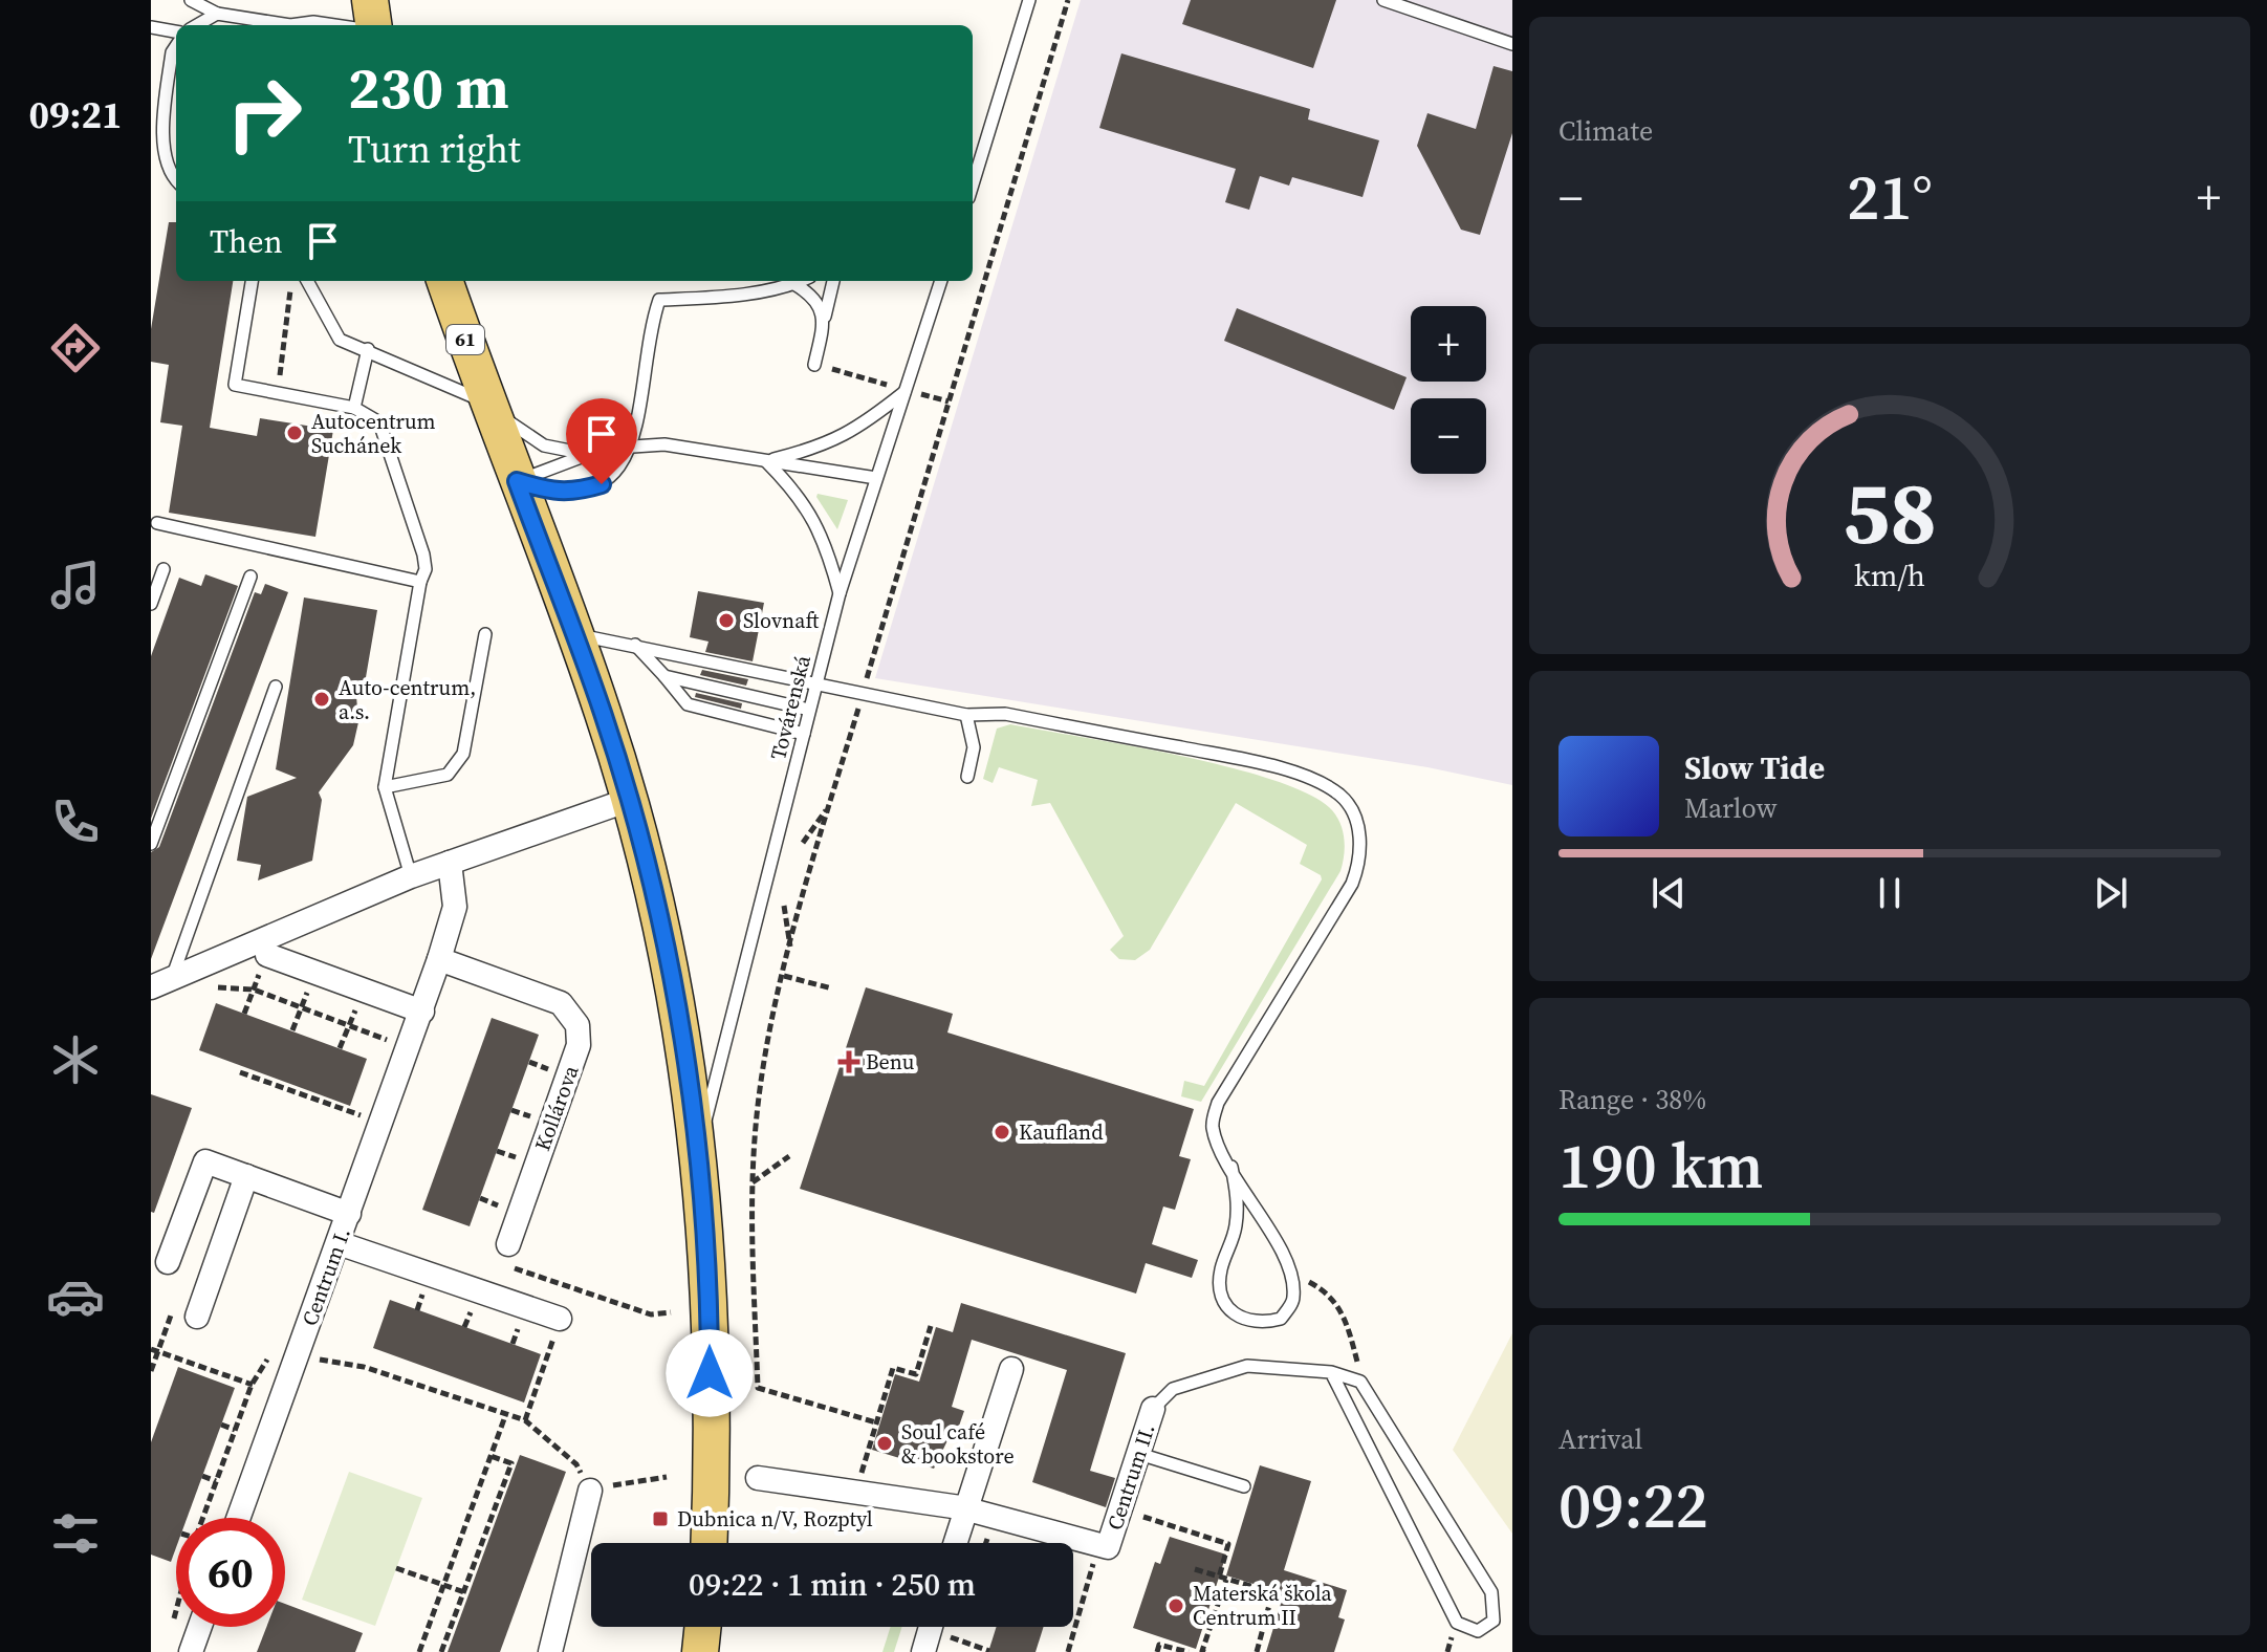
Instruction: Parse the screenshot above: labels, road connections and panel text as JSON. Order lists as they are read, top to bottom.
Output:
{
  "streets": {
    "main road": ["61"],
    "street": ["Kollárova", "Centrum I.", "Centrum II."],
    "lane": ["Továrenská"]
  },
  "crossings": [
    ["61", "Továrenská"]
  ],
  "places": {
    "other": [
      "Autocentrum Suchánek",
      "Slovnaft",
      "Auto-centrum, a.s.",
      "Kaufland",
      "Soul café & bookstore",
      "Materská škola Centrum II"
    ],
    "health": ["Benu"],
    "transit": ["Dubnica n/V, Rozptyl"]
  },
  "page": {
    "tabs": "09:21",
    "tile": [
      "Climate",
      ["Range · 38%", "190 km"],
      ["Arrival", "09:22"]
    ],
    "turn": ["230 m", "Turn right"],
    "heat": ["−", "21°", "+"],
    "then": "Then",
    "map_buttons": ["+", "−"],
    "song": ["Slow Tide", "Marlow"],
    "limit": "60",
    "trip": "09:22 · 1 min · 250 m",
    "gauge": ["58", "km/h"]
  }
}
